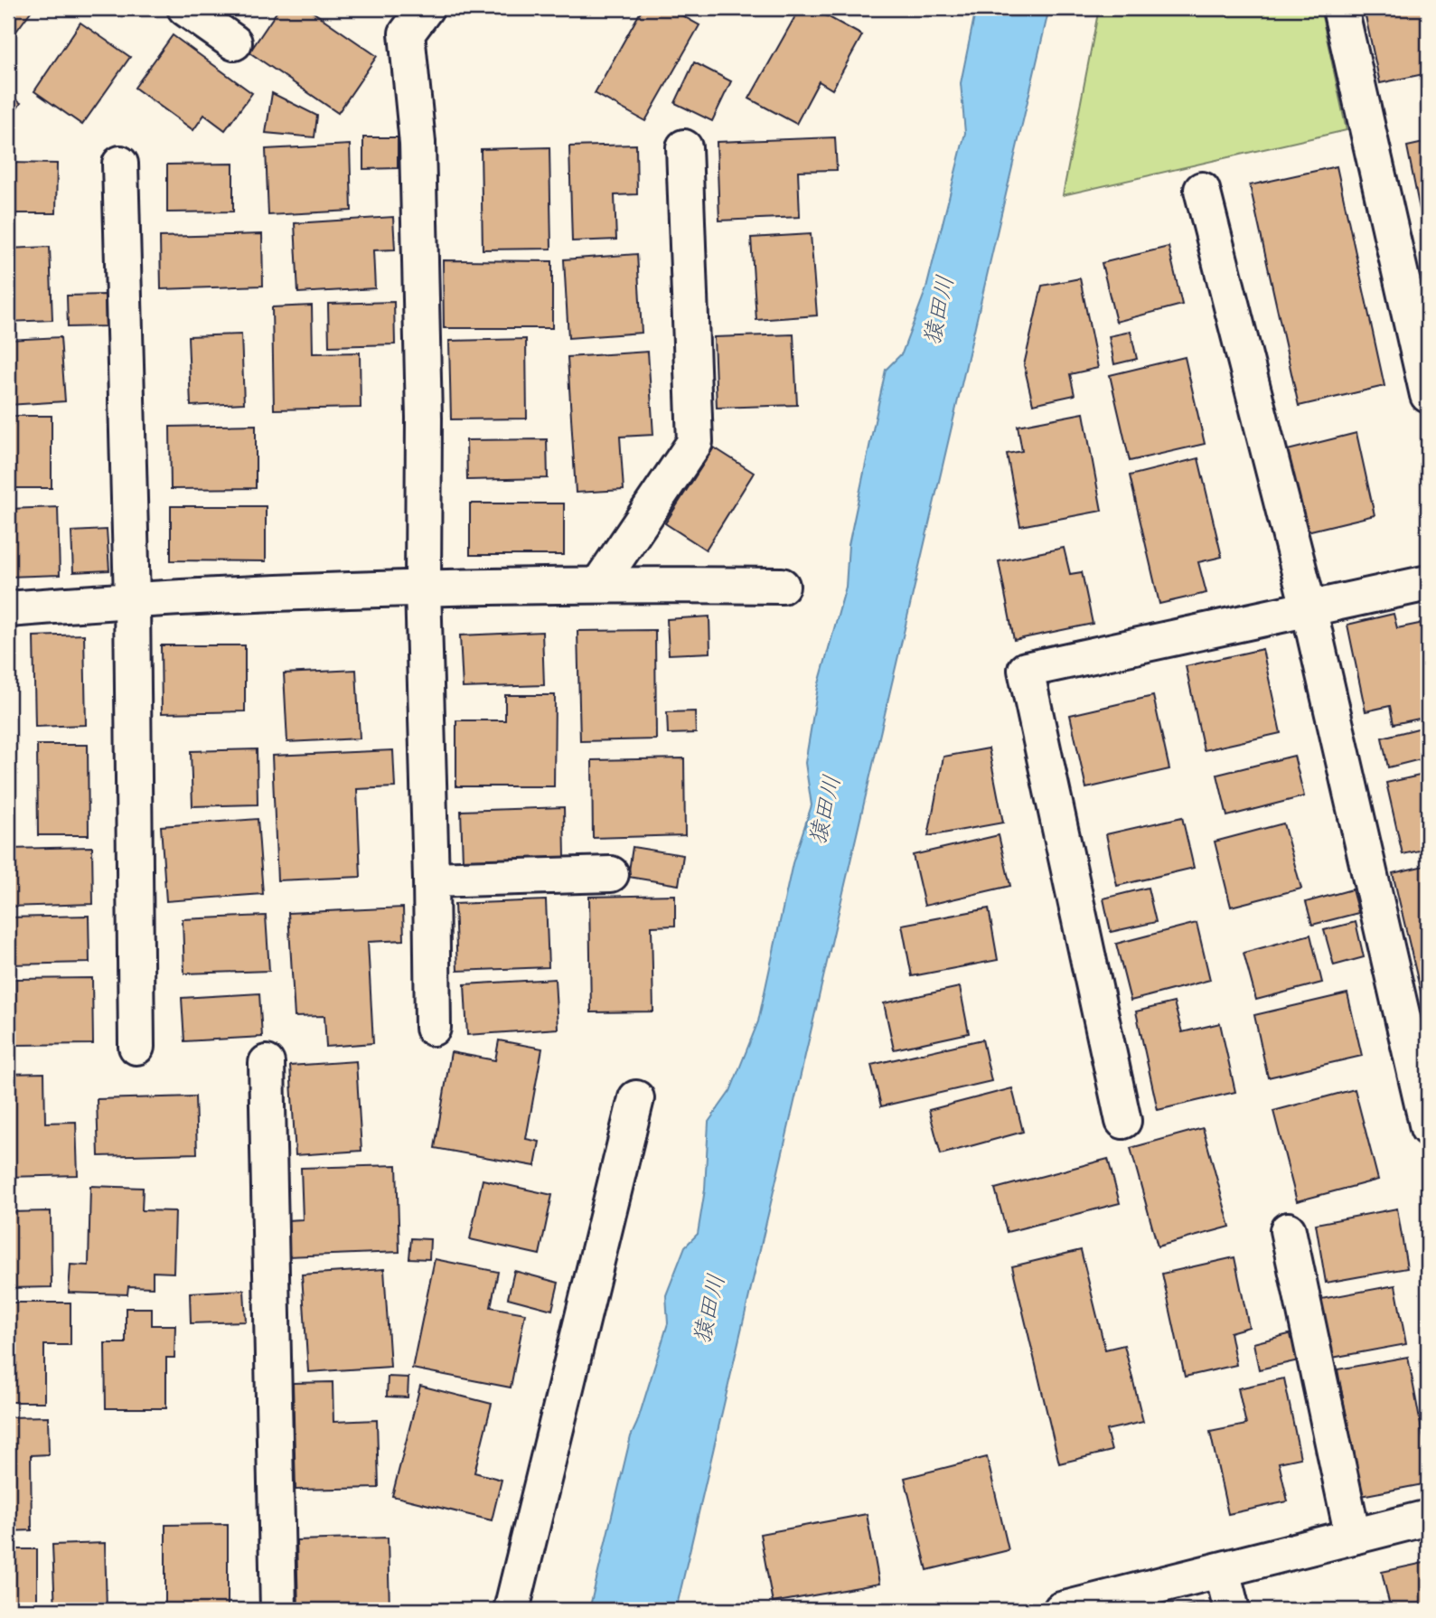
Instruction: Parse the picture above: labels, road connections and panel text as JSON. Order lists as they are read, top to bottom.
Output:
{
  "water": ["猿田川"]
}
